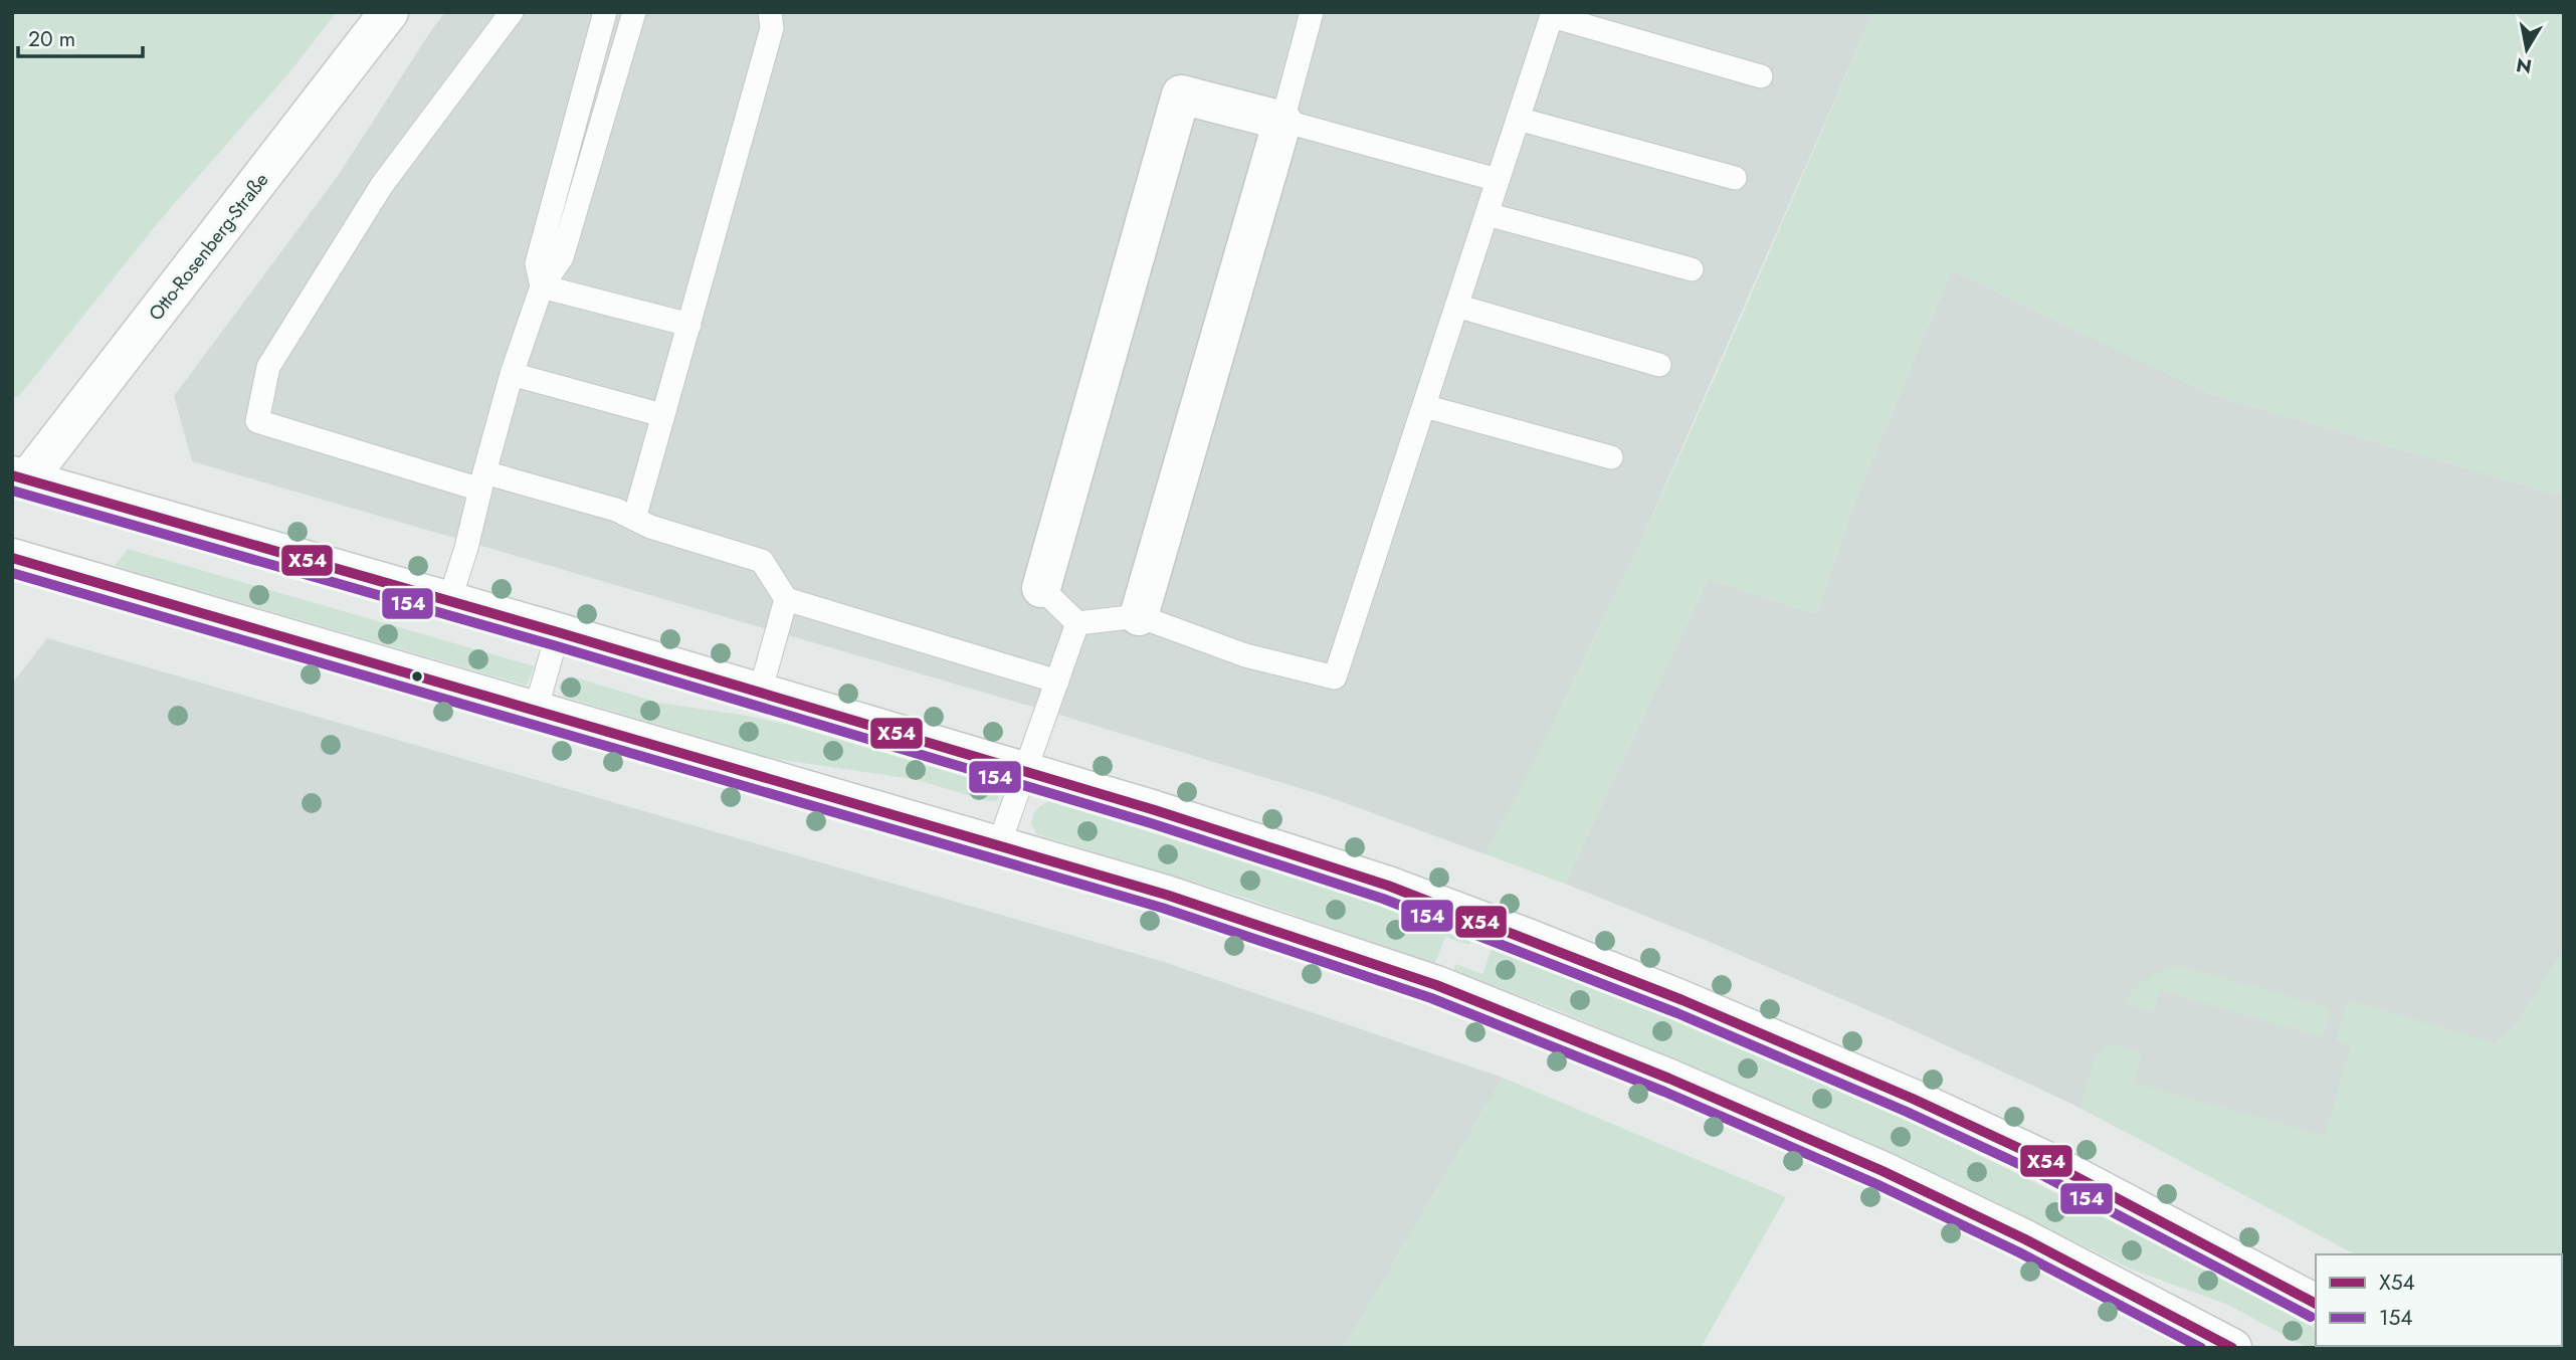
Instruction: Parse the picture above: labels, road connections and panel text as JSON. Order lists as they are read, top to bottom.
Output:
{
  "streets": {
    "main road": ["Otto-Rosenberg-Straße"]
  },
  "lines": ["transit line X54", "transit line 154"],
  "legend": ["X54", "154"],
  "scale_bar": "20 m",
  "north": "bottom"
}
